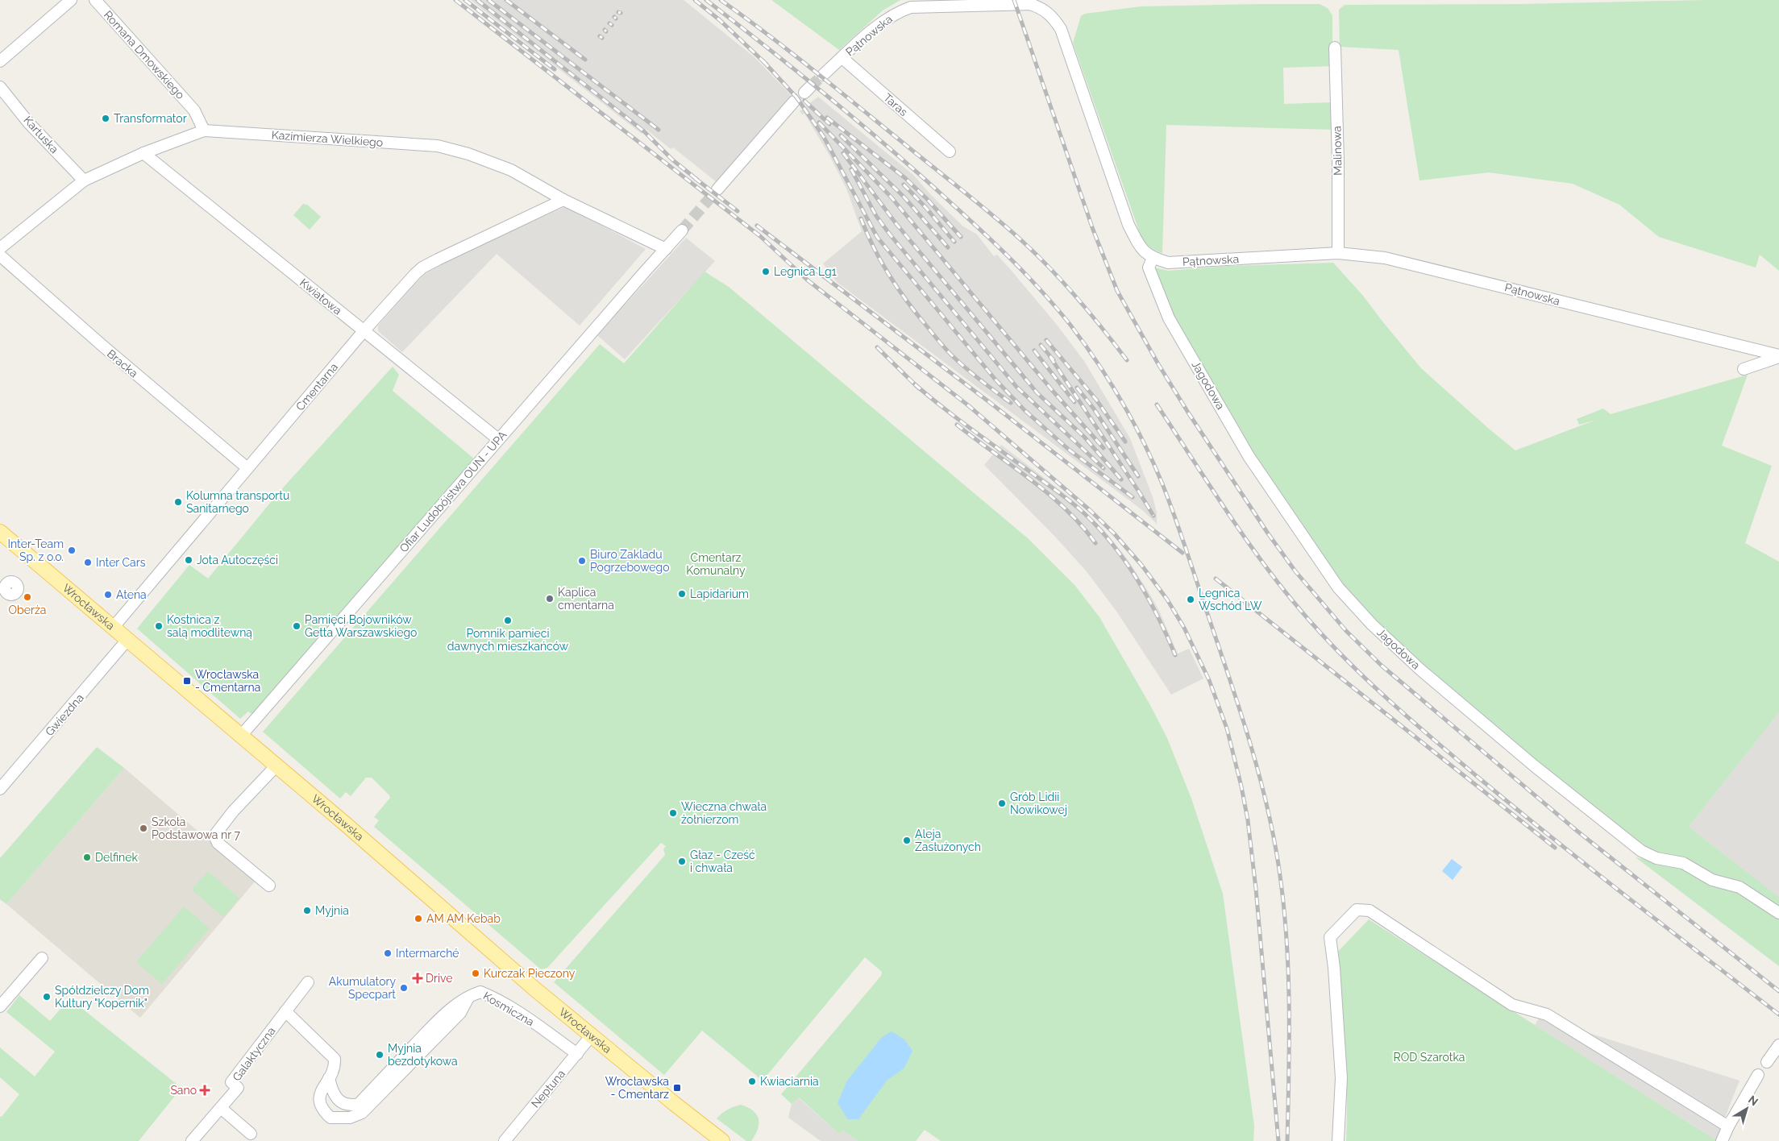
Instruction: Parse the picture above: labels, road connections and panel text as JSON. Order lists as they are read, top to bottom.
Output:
{
  "streets": {
    "main road": ["Wrocławska"],
    "street": [
      "Pątnowska",
      "Romana Dmowskiego",
      "Taras",
      "Kartuska",
      "Kazimierza Wielkiego",
      "Malinowa",
      "Kwiatowa",
      "Bracka",
      "Jagodowa",
      "Cmentarna",
      "Ofiar Ludobójstwa OUN - UPA",
      "Gwiezdna",
      "Kosmiczna",
      "Galaktyczna",
      "Neptuna"
    ]
  },
  "crossings": [
    ["Pątnowska", "Taras"],
    ["Pątnowska", "Malinowa"],
    ["Pątnowska", "Jagodowa"],
    ["Romana Dmowskiego", "Kazimierza Wielkiego"],
    ["Kartuska", "Kazimierza Wielkiego"],
    ["Kazimierza Wielkiego", "Kwiatowa"],
    ["Kazimierza Wielkiego", "Cmentarna"],
    ["Kazimierza Wielkiego", "Ofiar Ludobójstwa OUN - UPA"],
    ["Kwiatowa", "Cmentarna"],
    ["Kwiatowa", "Ofiar Ludobójstwa OUN - UPA"],
    ["Bracka", "Cmentarna"],
    ["Cmentarna", "Wrocławska"],
    ["Ofiar Ludobójstwa OUN - UPA", "Wrocławska"],
    ["Wrocławska", "Gwiezdna"],
    ["Wrocławska", "Neptuna"],
    ["Kosmiczna", "Galaktyczna"],
    ["Kosmiczna", "Neptuna"]
  ],
  "parks": ["Cmentarz Komunalny", "ROD Szarotka"],
  "places": {
    "other": [
      "Transformator",
      "Legnica Lg1",
      "Kolumna transportu Sanitarnego",
      "Inter-Team Sp. z o.o.",
      "Jota Autoczęści",
      "Biuro Zakladu Pogrzebowego",
      "Inter Cars",
      "Lapidarium",
      "Atena",
      "Oberża",
      "Kaplica cmentarna",
      "Legnica Wschód LW",
      "Pomnik pamieci dawnych mieszkańców",
      "Kostnica z salą modlitewną",
      "Pamięci Bojowników Getta Warszawskiego",
      "Grób Lidii Nowikowej",
      "Wieczna chwała żołnierzom",
      "Szkoła Podstawowa nr 7",
      "Aleja Zasłużonych",
      "Delfinek",
      "Głaz - Cześć i chwała",
      "Myjnia",
      "AM AM Kebab",
      "Intermarché",
      "Kurczak Pieczony",
      "Akumulatory Specpart",
      "Spółdzielczy Dom Kultury \"Kopernik\"",
      "Myjnia bezdotykowa",
      "Kwiaciarnia"
    ],
    "transit": ["Wrocławska - Cmentarna", "Wrocławska - Cmentarz"],
    "health": ["Drive", "Sano"]
  },
  "north": "top right"
}
